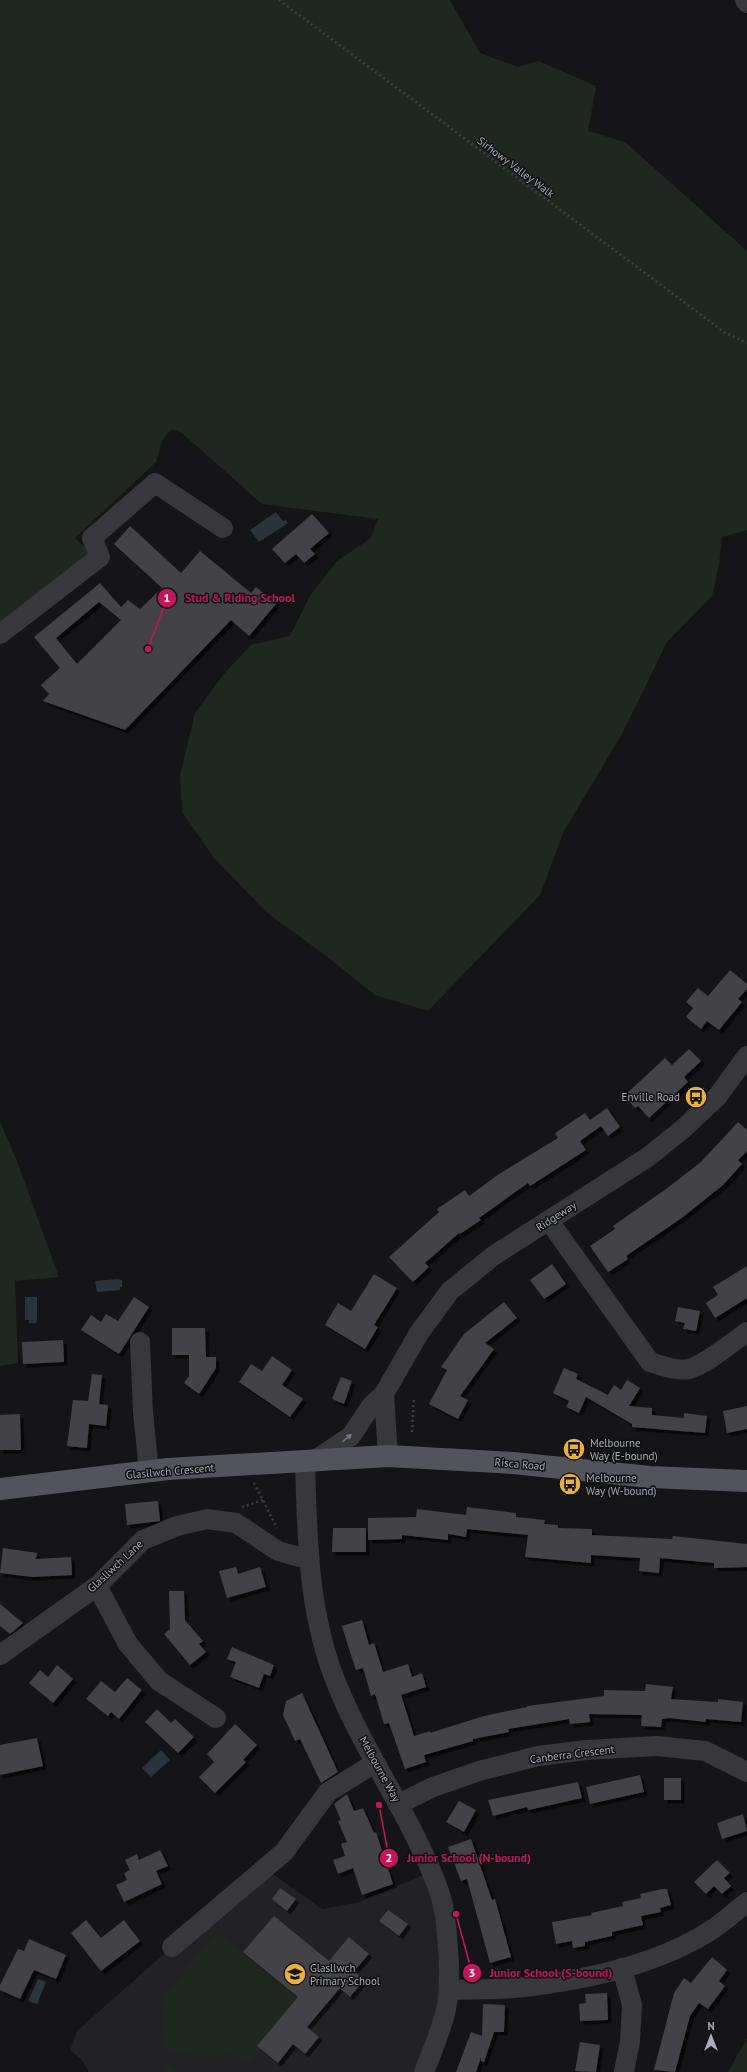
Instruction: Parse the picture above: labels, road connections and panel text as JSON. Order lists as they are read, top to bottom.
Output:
{
  "streets": {
    "main road": ["Risca Road", "Glasllwch Crescent"],
    "street": [
      "Ridgeway",
      "Glasllwch Lane",
      "Canberra Crescent",
      "Melbourne Way"
    ],
    "path": ["Sirhowy Valley Walk"]
  },
  "crossings": [
    ["Ridgeway", "Glasllwch Crescent"],
    ["Ridgeway", "Melbourne Way"],
    ["Risca Road", "Glasllwch Crescent"],
    ["Glasllwch Crescent", "Melbourne Way"],
    ["Glasllwch Lane", "Melbourne Way"],
    ["Canberra Crescent", "Melbourne Way"]
  ],
  "places": {
    "other": ["Stud & Riding School", "Junior School (N-bound)", "Junior School (S-bound)"],
    "bus stop": ["Enville Road", "Melbourne Way (E-bound)", "Melbourne Way (W-bound)"],
    "school or university": ["Glasllwch Primary School"]
  },
  "north": "top"
}
